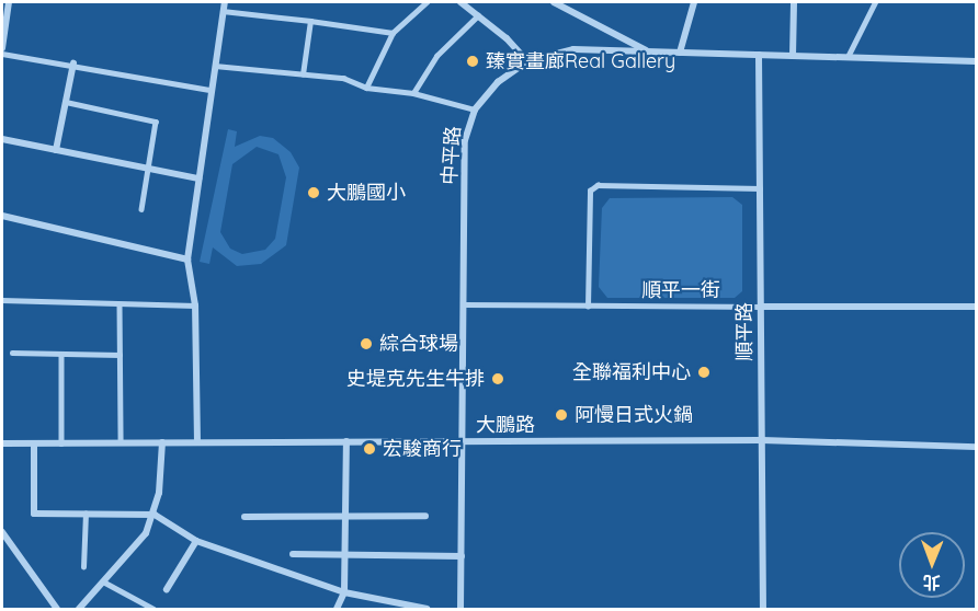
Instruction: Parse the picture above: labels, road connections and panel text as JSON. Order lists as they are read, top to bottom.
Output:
{
  "streets": {
    "street": [
      "中平路",
      "順平一街",
      "順平路",
      "大鵬路"
    ]
  },
  "crossings": [
    ["中平路", "順平一街"],
    ["中平路", "順平路"],
    ["中平路", "大鵬路"],
    ["順平一街", "順平路"],
    ["順平路", "大鵬路"]
  ],
  "places": [
    "臻實畫廊Real Gallery",
    "大鵬國小",
    "綜合球場",
    "全聯福利中心",
    "史堤克先生牛排",
    "阿慢日式火鍋",
    "宏駿商行"
  ],
  "north": "bottom"
}
